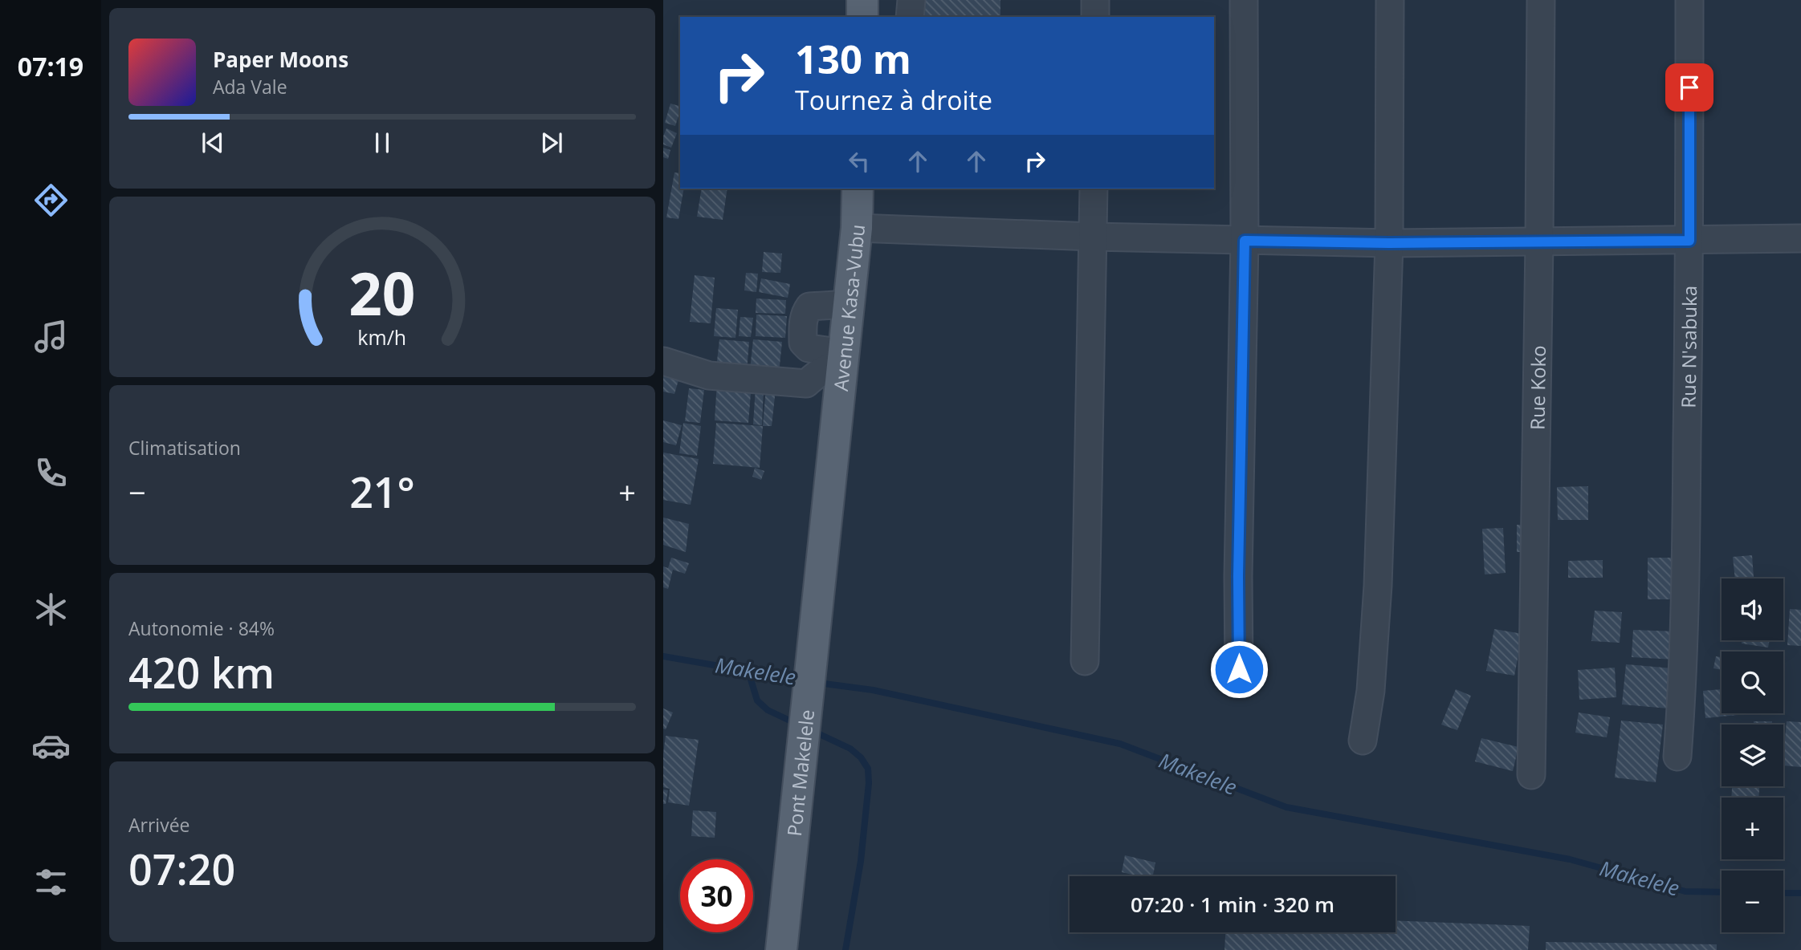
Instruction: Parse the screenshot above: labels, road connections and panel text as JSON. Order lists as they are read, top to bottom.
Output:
{
  "streets": {
    "main road": ["Avenue Kasa-Vubu", "Pont Makelele"],
    "street": ["Rue N'sabuka", "Rue Koko"]
  },
  "crossings": [
    ["Avenue Kasa-Vubu", "Pont Makelele"]
  ],
  "water": ["Makelele"],
  "page": {
    "tabs": "07:19",
    "turn": ["130 m", "Tournez à droite"],
    "song": ["Paper Moons", "Ada Vale"],
    "tile": [
      "Climatisation",
      ["Autonomie · 84%", "420 km"],
      ["Arrivée", "07:20"]
    ],
    "heat": ["−", "21°", "+"],
    "map_buttons": ["+", "−"],
    "limit": "30",
    "trip": "07:20 · 1 min · 320 m",
    "gauge": ["20", "km/h"]
  }
}
